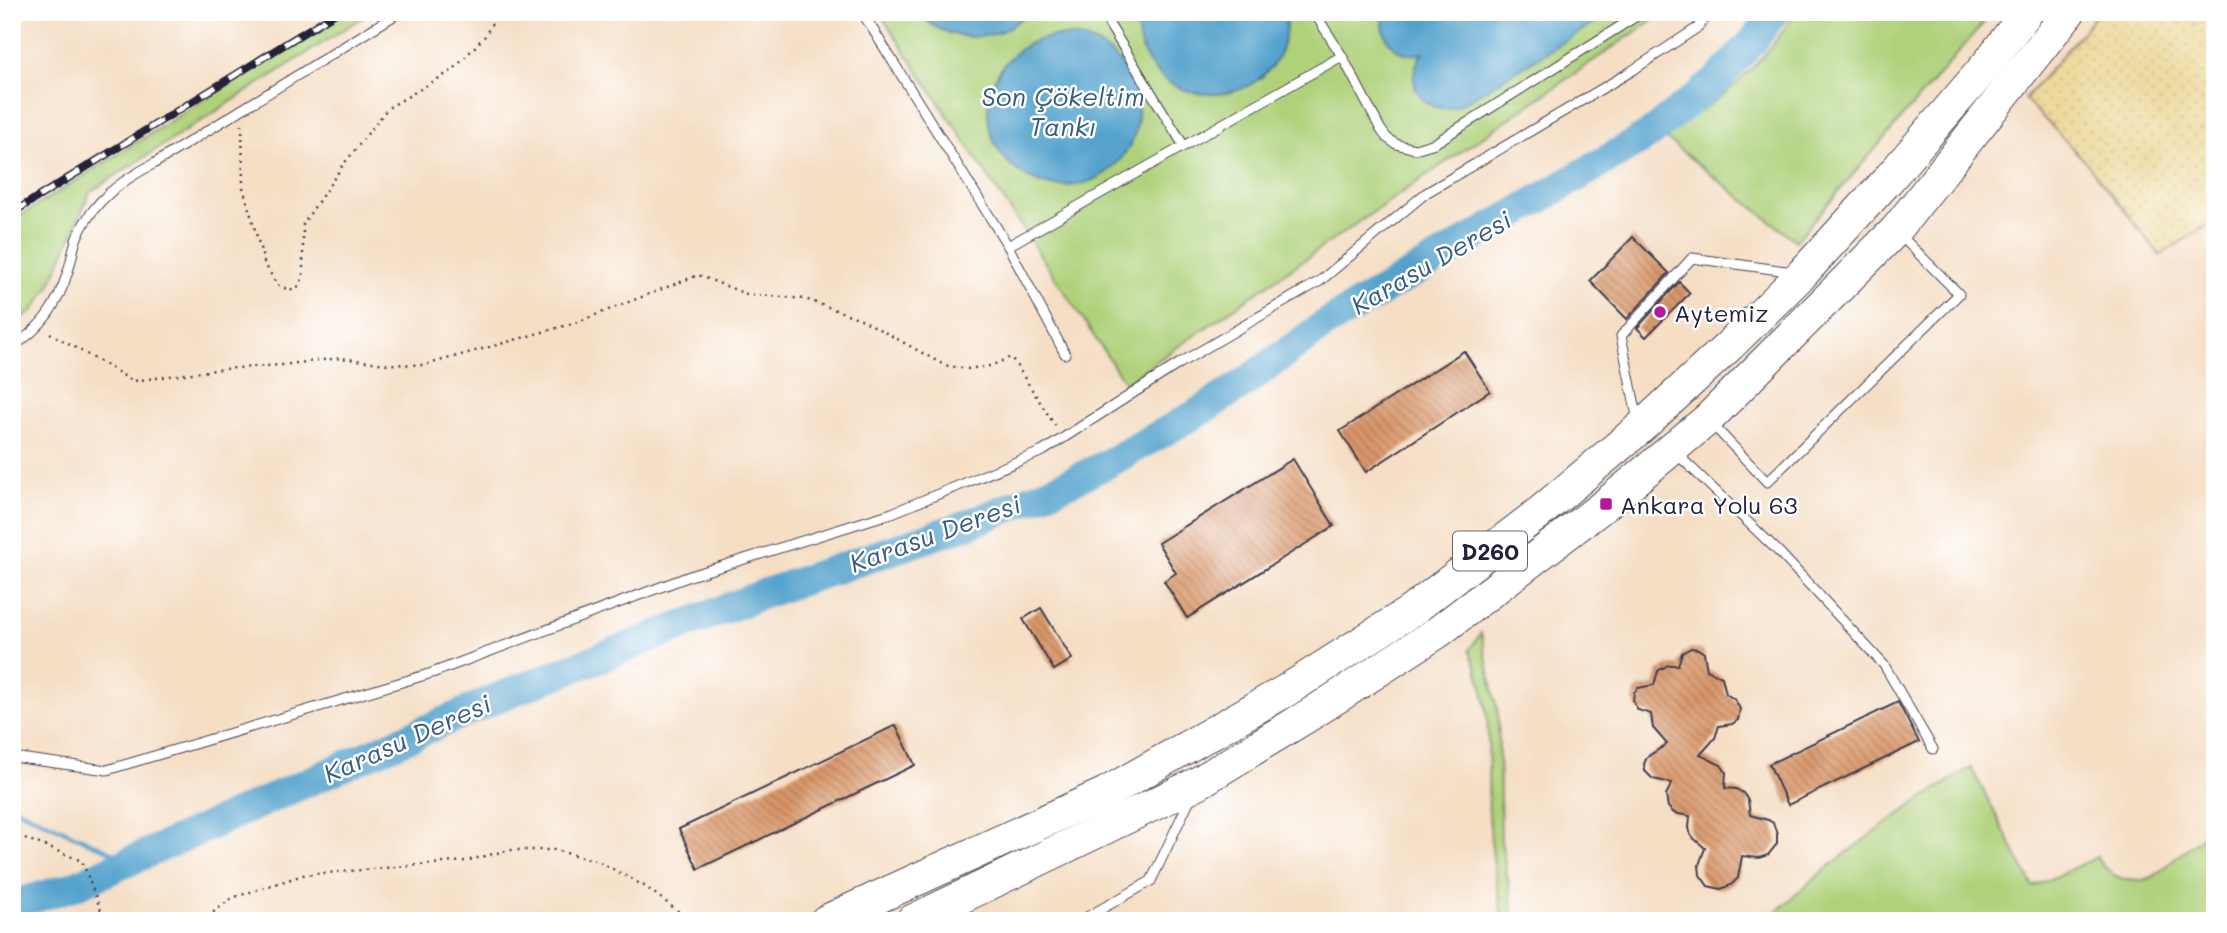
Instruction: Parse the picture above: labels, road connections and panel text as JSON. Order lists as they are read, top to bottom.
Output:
{
  "streets": {
    "highway": ["D260"]
  },
  "water": ["Son Çökeltim Tankı", "Karasu Deresi"],
  "places": {
    "other": ["Aytemiz"],
    "transit": ["Ankara Yolu 63"]
  }
}
